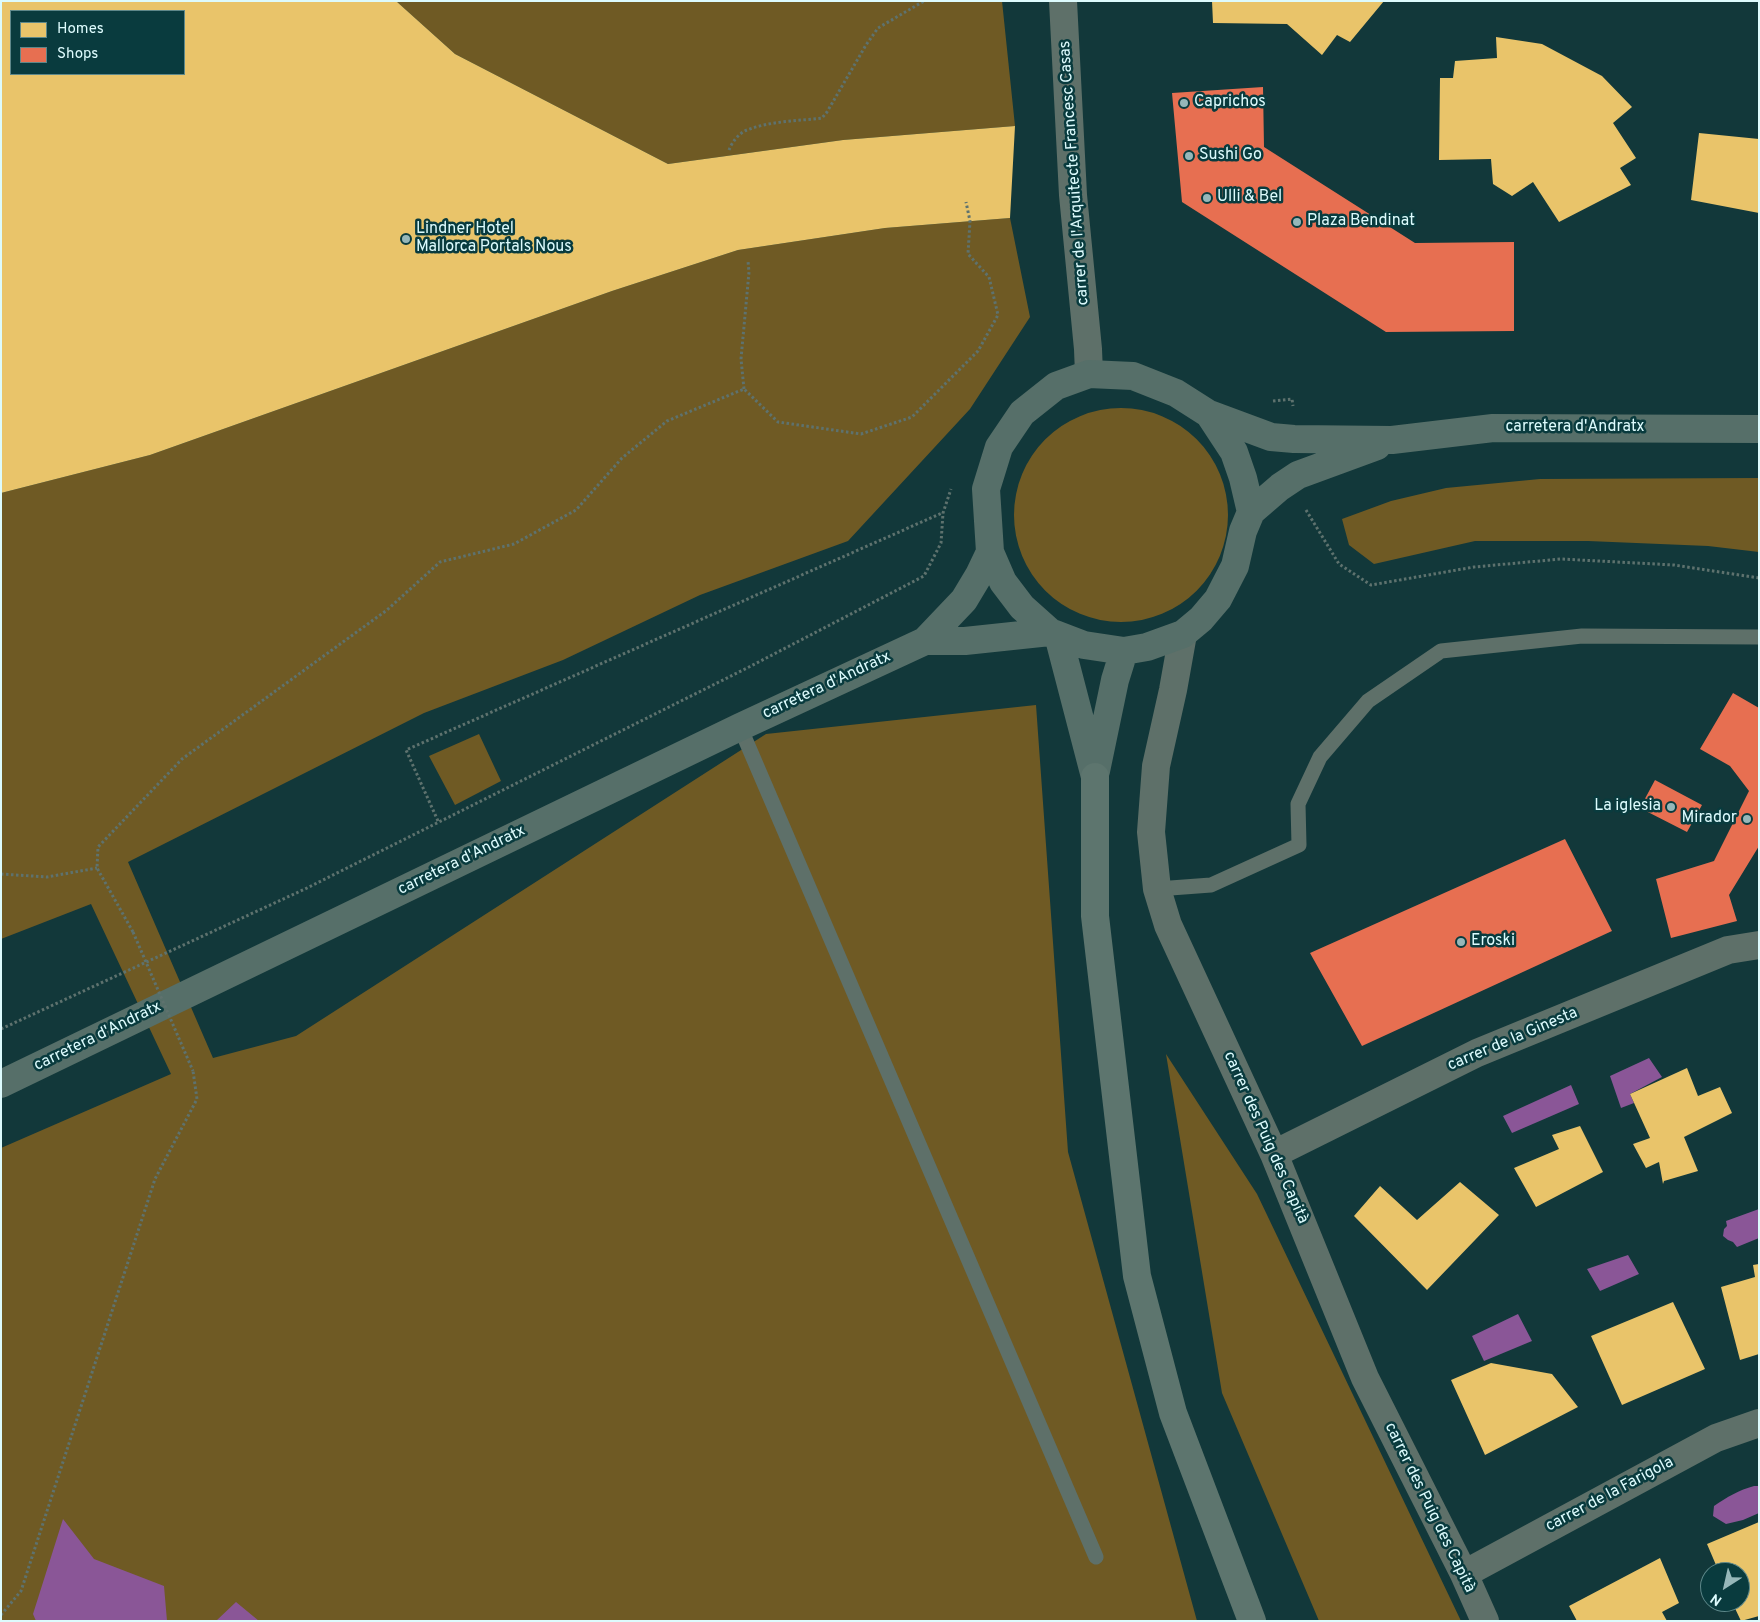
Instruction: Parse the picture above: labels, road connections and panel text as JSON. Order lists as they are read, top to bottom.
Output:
{
  "streets": {
    "main road": ["carretera d'Andratx"],
    "street": [
      "carrer de l'Arquitecte Francesc Casas",
      "carrer de la Ginesta",
      "carrer des Puig des Capità",
      "carrer de la Farigola"
    ]
  },
  "crossings": [
    ["carrer de la Ginesta", "carrer des Puig des Capità"],
    ["carrer des Puig des Capità", "carrer de la Farigola"]
  ],
  "places": [
    "Caprichos",
    "Sushi Go",
    "Ulli & Bel",
    "Plaza Bendinat",
    "Lindner Hotel Mallorca Portals Nous",
    "La iglesia",
    "Mirador",
    "Eroski"
  ],
  "legend": ["Homes", "Shops"],
  "north": "bottom left"
}
